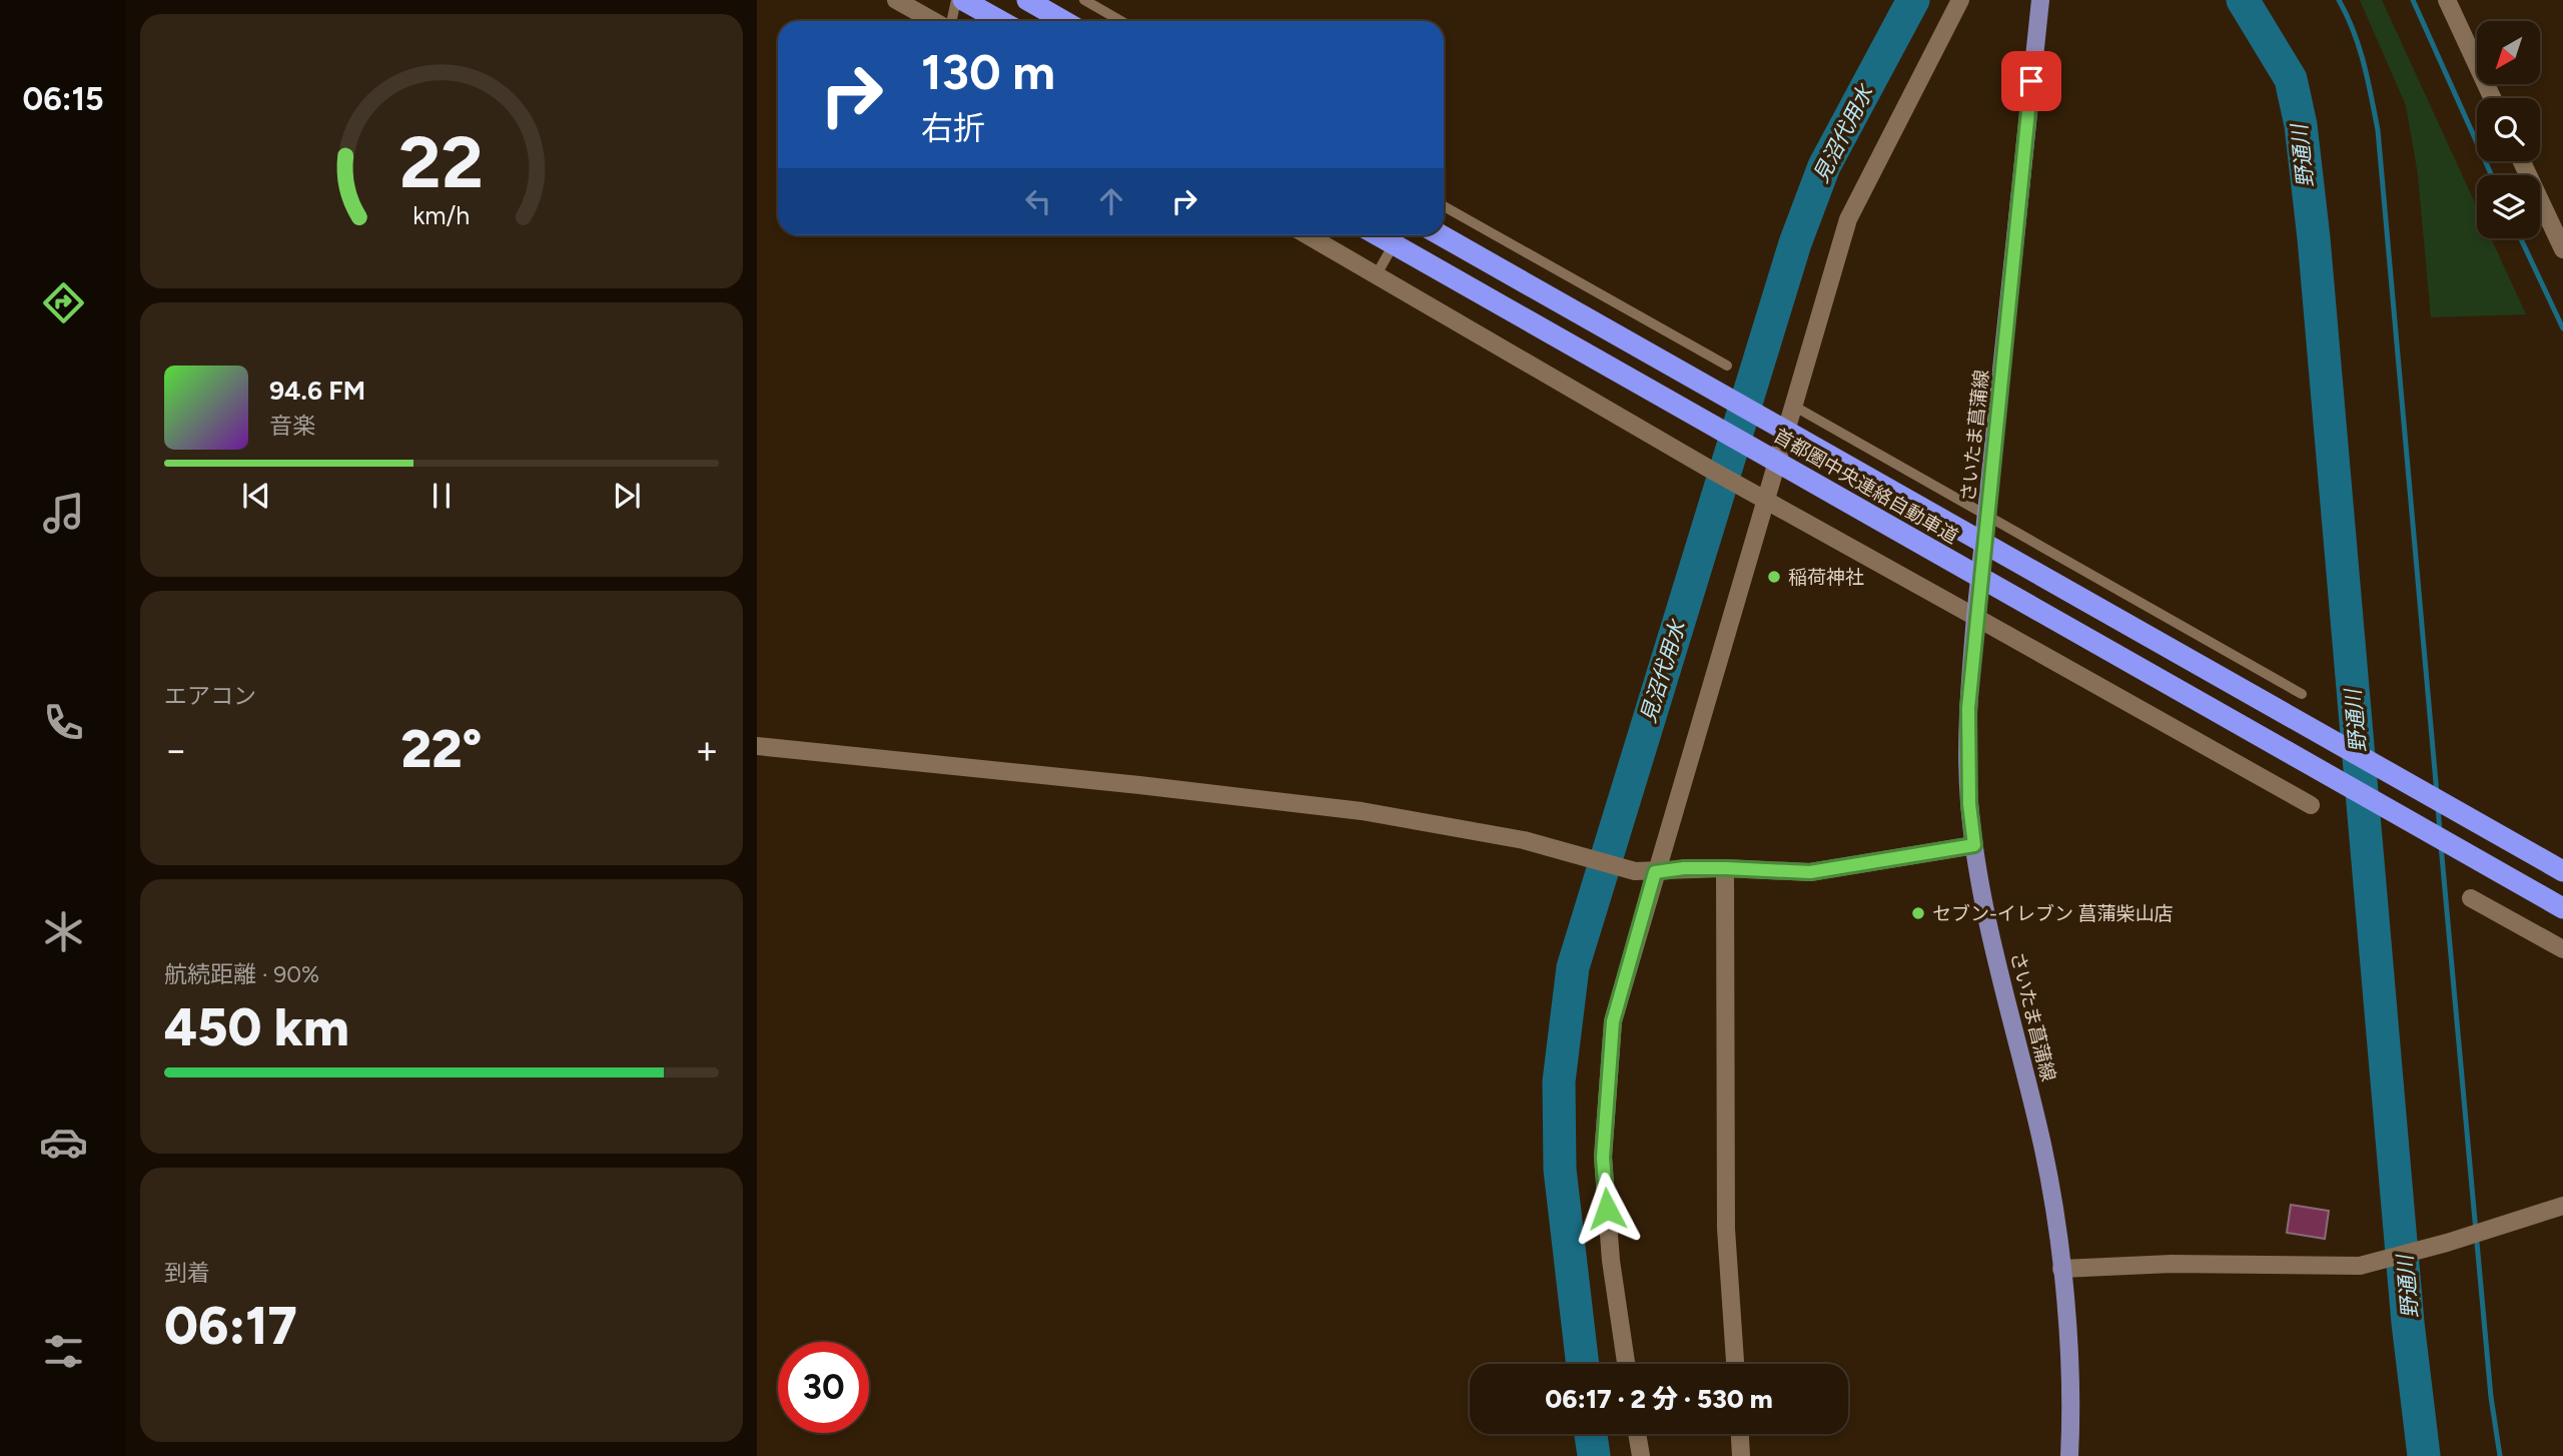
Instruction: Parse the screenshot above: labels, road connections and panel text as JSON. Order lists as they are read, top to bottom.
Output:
{
  "streets": {
    "highway": ["首都圏中央連絡自動車道"],
    "main road": ["さいたま菖蒲線"]
  },
  "water": ["見沼代用水", "野通川"],
  "places": ["稲荷神社", "セブン-イレブン 菖蒲柴山店"],
  "north": "bottom left",
  "page": {
    "tabs": "06:15",
    "turn": ["130 m", "右折"],
    "song": ["94.6 FM", "音楽"],
    "tile": [
      "エアコン",
      ["航続距離 · 90%", "450 km"],
      ["到着", "06:17"]
    ],
    "heat": ["−", "22°", "+"],
    "limit": "30",
    "trip": "06:17 · 2 分 · 530 m",
    "gauge": ["22", "km/h"]
  }
}
